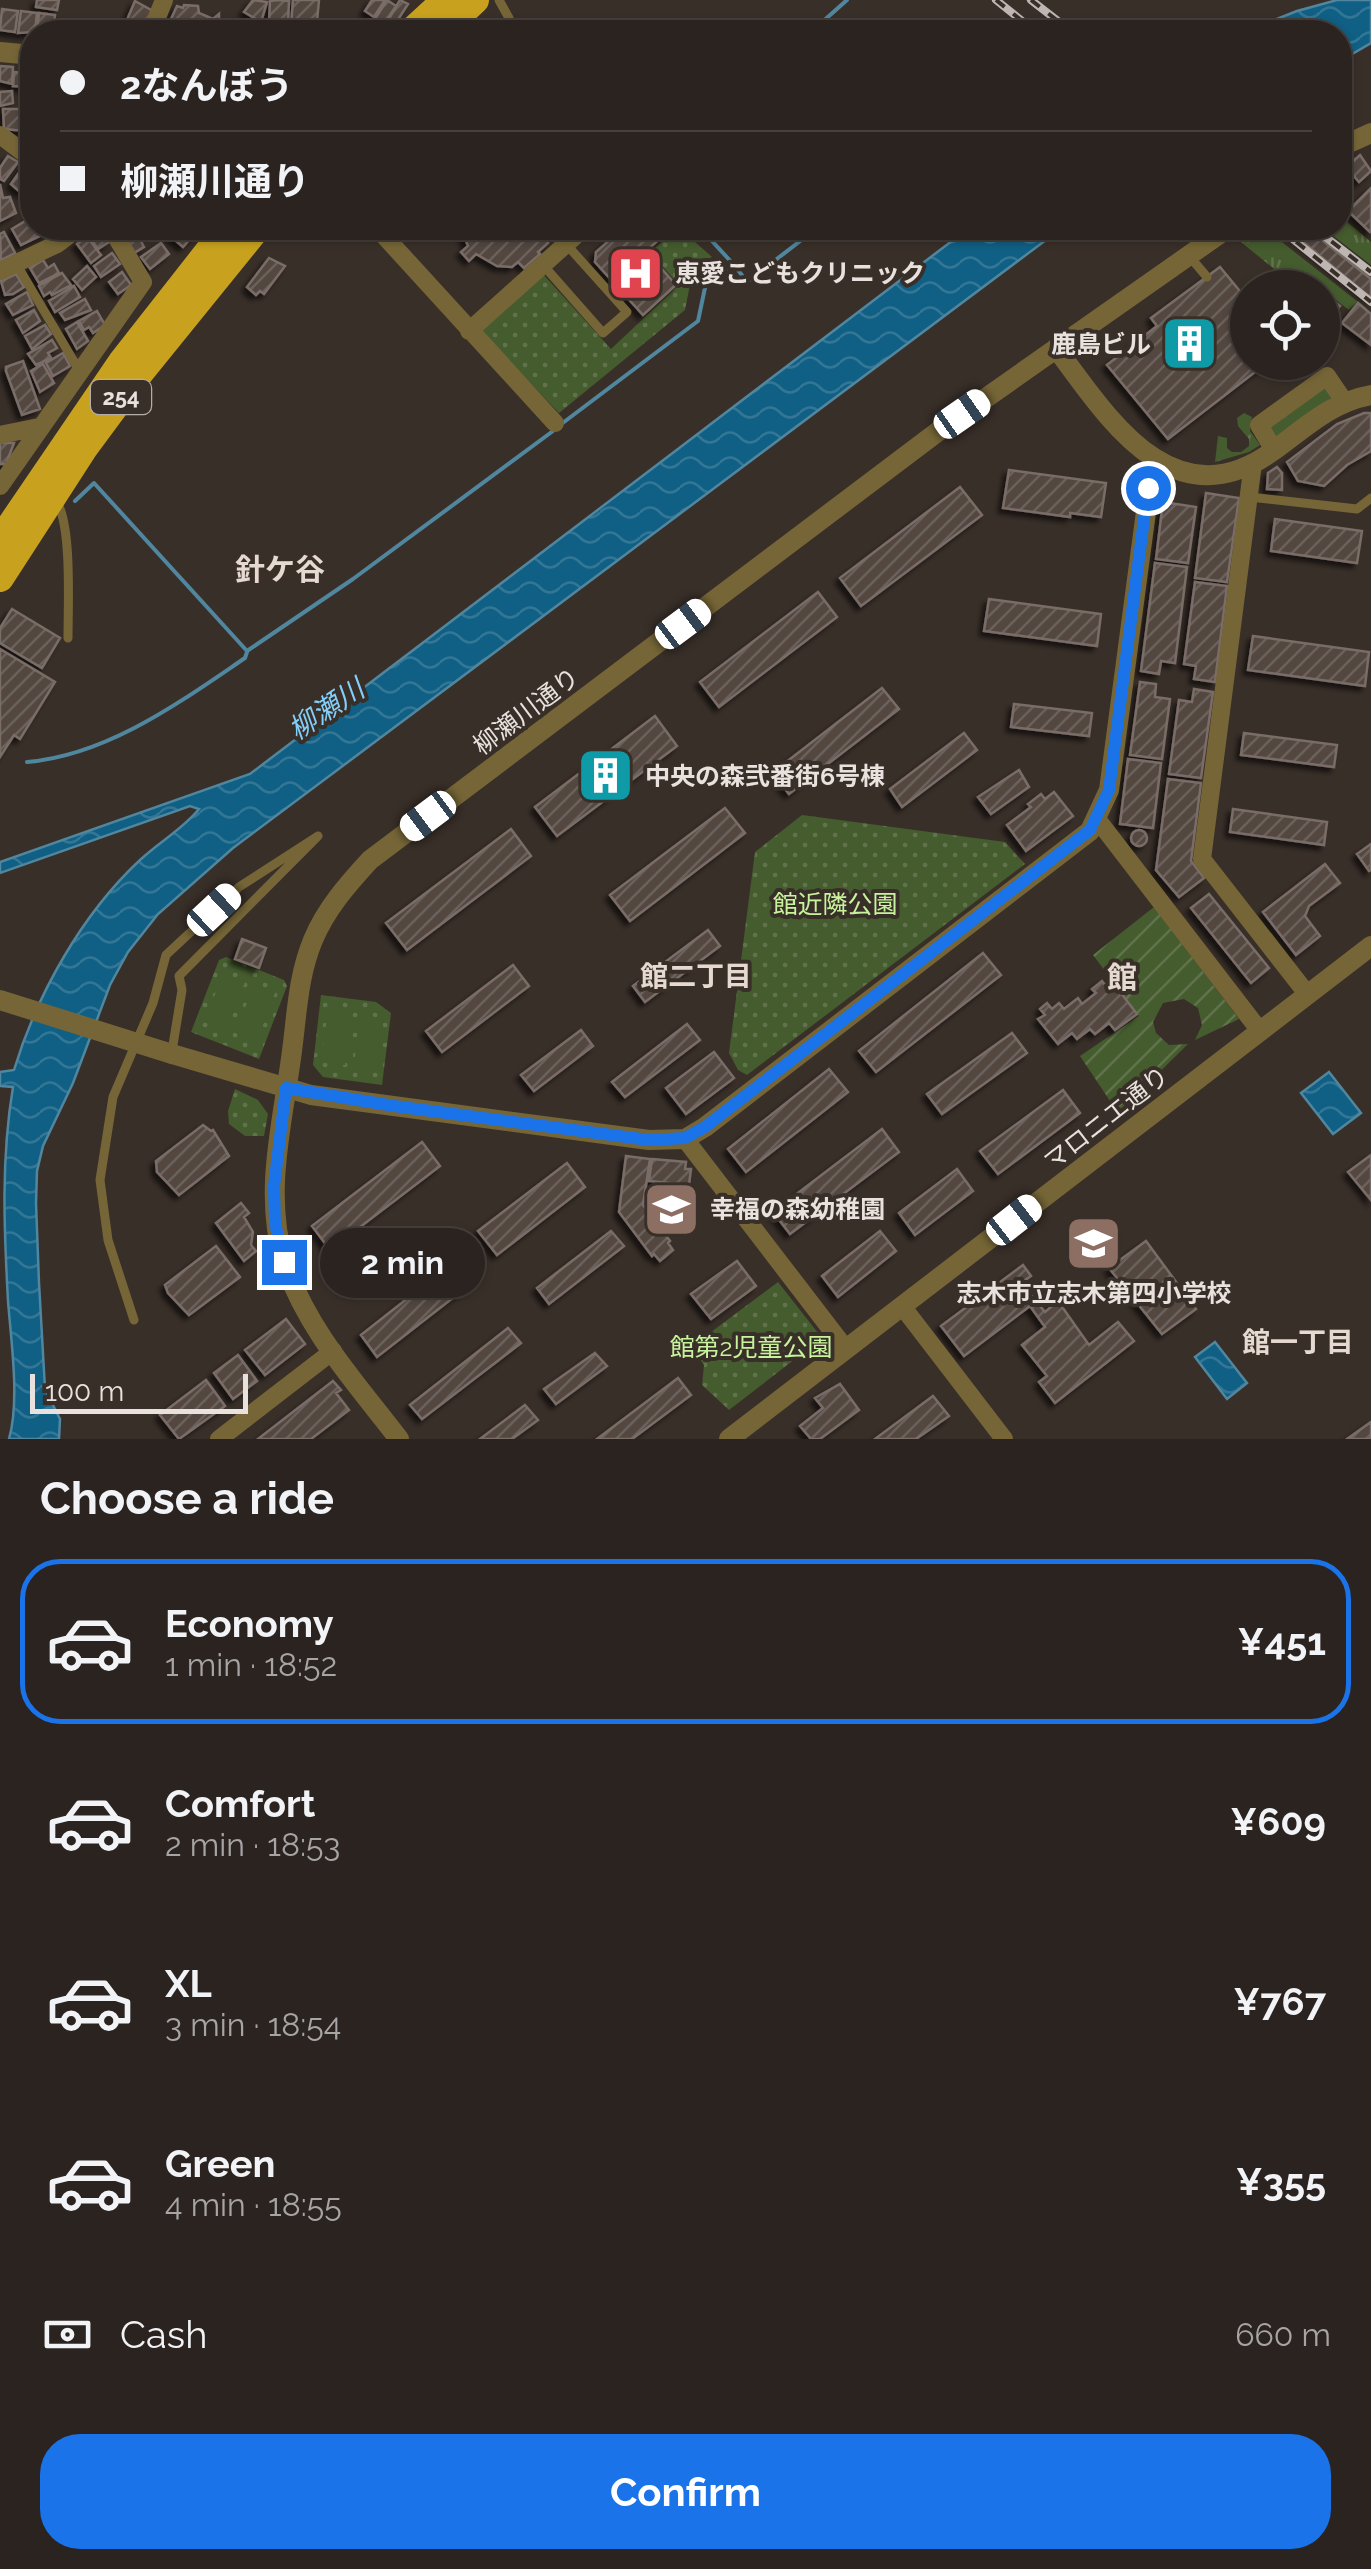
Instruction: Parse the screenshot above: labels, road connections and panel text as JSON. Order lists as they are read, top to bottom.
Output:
{
  "streets": {
    "highway": ["254"],
    "street": ["柳瀬川通り", "マロニエ通り"]
  },
  "districts": [
    "針ケ谷",
    "館二丁目",
    "館",
    "館一丁目"
  ],
  "water": ["柳瀬川"],
  "parks": ["館近隣公園", "館第2児童公園"],
  "places": {
    "hospital": ["恵愛こどもクリニック"],
    "building": ["鹿島ビル", "中央の森弐番街6号棟"],
    "school or university": ["幸福の森幼稚園", "志木市立志木第四小学校"]
  },
  "scale_bar": "100 m",
  "page": {
    "banner": ["2なんぼう", "柳瀬川通り"],
    "bubble": "2 min",
    "scale": "100 m",
    "heading": "Choose a ride",
    "list": [
      {
        "name": "Economy",
        "note": "1 min · 18:52",
        "value": "¥451"
      },
      {
        "name": "Comfort",
        "note": "2 min · 18:53",
        "value": "¥609"
      },
      {
        "name": "XL",
        "note": "3 min · 18:54",
        "value": "¥767"
      },
      {
        "name": "Green",
        "note": "4 min · 18:55",
        "value": "¥355"
      }
    ],
    "pay": ["Cash", "660 m"],
    "buttons": "Confirm"
  }
}
